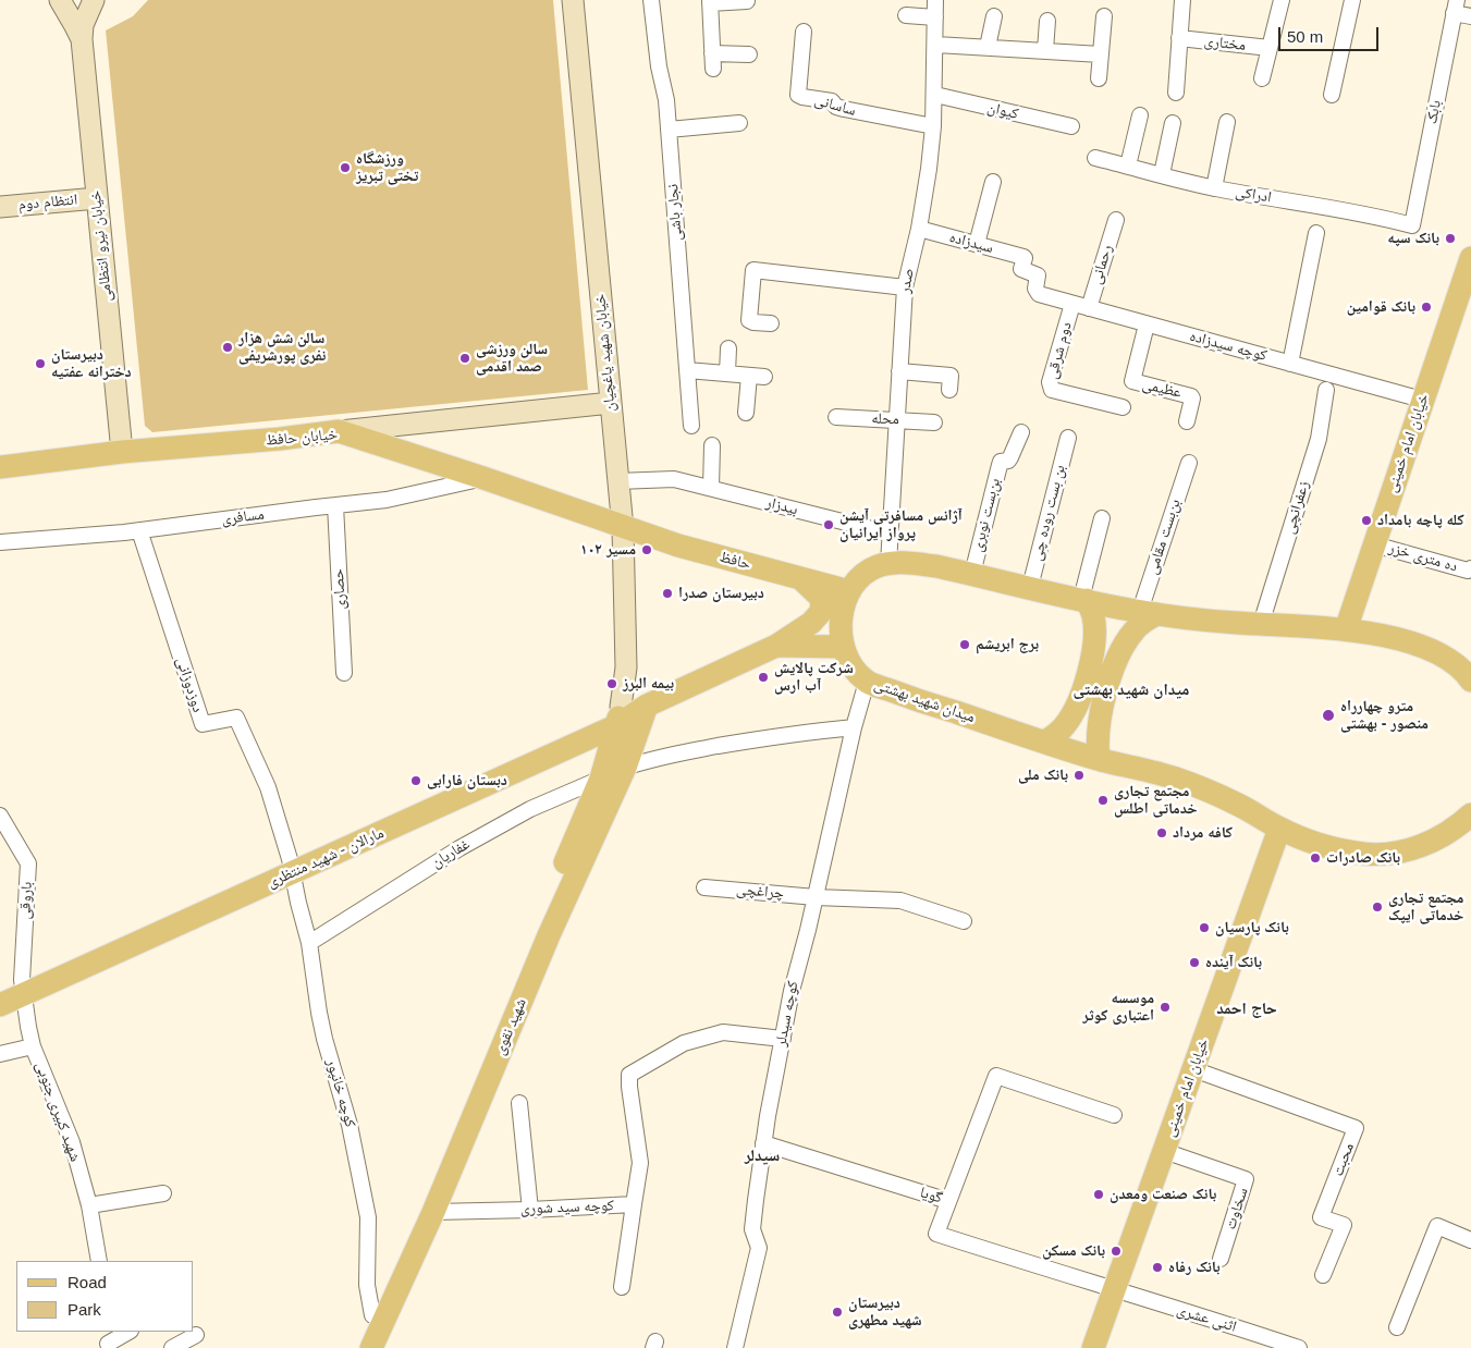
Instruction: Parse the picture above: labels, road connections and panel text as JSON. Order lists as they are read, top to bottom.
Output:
{
  "streets": {
    "main road": [
      "انتظام دوم",
      "خیابان نیرو انتظامی",
      "خیابان شهید یاغچیان",
      "خیابان حافظ",
      "خیابان امام خمینی",
      "حافظ",
      "میدان شهید بهشتی",
      "مارالان - شهید منتظری",
      "شهید نقوی"
    ],
    "street": [
      "مختاری",
      "ساسانی",
      "کیوان",
      "بابک",
      "ادراکی",
      "نجار باشی",
      "سیدزاده",
      "رحمانی",
      "صدر",
      "کوچه سیدزاده",
      "دوم شرقی",
      "عظیمی",
      "محله",
      "بیدزار",
      "زعفرانچی",
      "بن بست روده چی",
      "بن‌بست نوبری",
      "مسافری",
      "بن‌بست مقامی",
      "ده متری خزر",
      "حصاری",
      "دوزدوزانی",
      "غفاریان",
      "چراغچی",
      "باروقی",
      "کوچه سیدلر",
      "کوچه خانپور",
      "شهید کبیری جنوبی",
      "محبت",
      "گویا",
      "کوچه سید شوری",
      "سخاوت",
      "اثنی عشری"
    ]
  },
  "crossings": [
    ["ساسانی", "صدر"],
    ["کیوان", "صدر"],
    ["بابک", "ادراکی"],
    ["انتظام دوم", "خیابان نیرو انتظامی"],
    ["سیدزاده", "صدر"],
    ["سیدزاده", "کوچه سیدزاده"],
    ["خیابان نیرو انتظامی", "خیابان حافظ"],
    ["رحمانی", "کوچه سیدزاده"],
    ["صدر", "محله"],
    ["صدر", "بیدزار"],
    ["صدر", "میدان شهید بهشتی"],
    ["کوچه سیدزاده", "دوم شرقی"],
    ["کوچه سیدزاده", "عظیمی"],
    ["کوچه سیدزاده", "خیابان امام خمینی"],
    ["خیابان شهید یاغچیان", "خیابان حافظ"],
    ["خیابان شهید یاغچیان", "بیدزار"],
    ["خیابان شهید یاغچیان", "حافظ"],
    ["خیابان شهید یاغچیان", "مارالان - شهید منتظری"],
    ["خیابان شهید یاغچیان", "شهید نقوی"],
    ["خیابان حافظ", "مسافری"],
    ["خیابان حافظ", "حافظ"],
    ["خیابان امام خمینی", "ده متری خزر"],
    ["خیابان امام خمینی", "میدان شهید بهشتی"],
    ["خیابان امام خمینی", "محبت"],
    ["خیابان امام خمینی", "گویا"],
    ["خیابان امام خمینی", "سخاوت"],
    ["خیابان امام خمینی", "اثنی عشری"],
    ["زعفرانچی", "میدان شهید بهشتی"],
    ["بن بست روده چی", "میدان شهید بهشتی"],
    ["بن‌بست نوبری", "میدان شهید بهشتی"],
    ["مسافری", "حصاری"],
    ["مسافری", "دوزدوزانی"],
    ["بن‌بست مقامی", "میدان شهید بهشتی"],
    ["حافظ", "میدان شهید بهشتی"],
    ["حافظ", "مارالان - شهید منتظری"],
    ["دوزدوزانی", "مارالان - شهید منتظری"],
    ["دوزدوزانی", "کوچه خانپور"],
    ["میدان شهید بهشتی", "کوچه سیدلر"],
    ["غفاریان", "شهید نقوی"],
    ["غفاریان", "کوچه خانپور"],
    ["مارالان - شهید منتظری", "باروقی"],
    ["مارالان - شهید منتظری", "شهید نقوی"],
    ["مارالان - شهید منتظری", "کوچه خانپور"],
    ["مارالان - شهید منتظری", "شهید کبیری جنوبی"],
    ["چراغچی", "کوچه سیدلر"],
    ["باروقی", "شهید کبیری جنوبی"],
    ["کوچه سیدلر", "گویا"],
    ["کوچه سیدلر", "کوچه سید شوری"],
    ["شهید نقوی", "کوچه خانپور"],
    ["شهید نقوی", "کوچه سید شوری"],
    ["گویا", "اثنی عشری"]
  ],
  "districts": ["میدان شهید بهشتی", "حاج احمد", "سیدلر"],
  "places": [
    "ورزشگاه تختی تبریز",
    "بانک سپه",
    "بانک قوامین",
    "سالن شش هزار نفری پورشریفی",
    "سالن ورزشی صمد اقدمی",
    "دبیرستان دخترانه عفتیه",
    "کله پاچه بامداد",
    "آژانس مسافرتی آیشن پرواز ایرانیان",
    "مسیر ۱۰۲",
    "دبیرستان صدرا",
    "برج ابریشم",
    "شرکت پالایش آب ارس",
    "بیمه البرز",
    "مترو چهارراه منصور - بهشتی",
    "بانک ملی",
    "دبستان فارابی",
    "مجتمع تجاری خدماتی اطلس",
    "کافه مرداد",
    "بانک صادرات",
    "مجتمع تجاری خدماتی ایپک",
    "بانک پارسیان",
    "بانک آینده",
    "موسسه اعتباری کوثر",
    "بانک صنعت ومعدن",
    "بانک مسکن",
    "بانک رفاه",
    "دبیرستان شهید مطهری"
  ],
  "legend": ["Road", "Park"],
  "scale_bar": "50 m"
}
